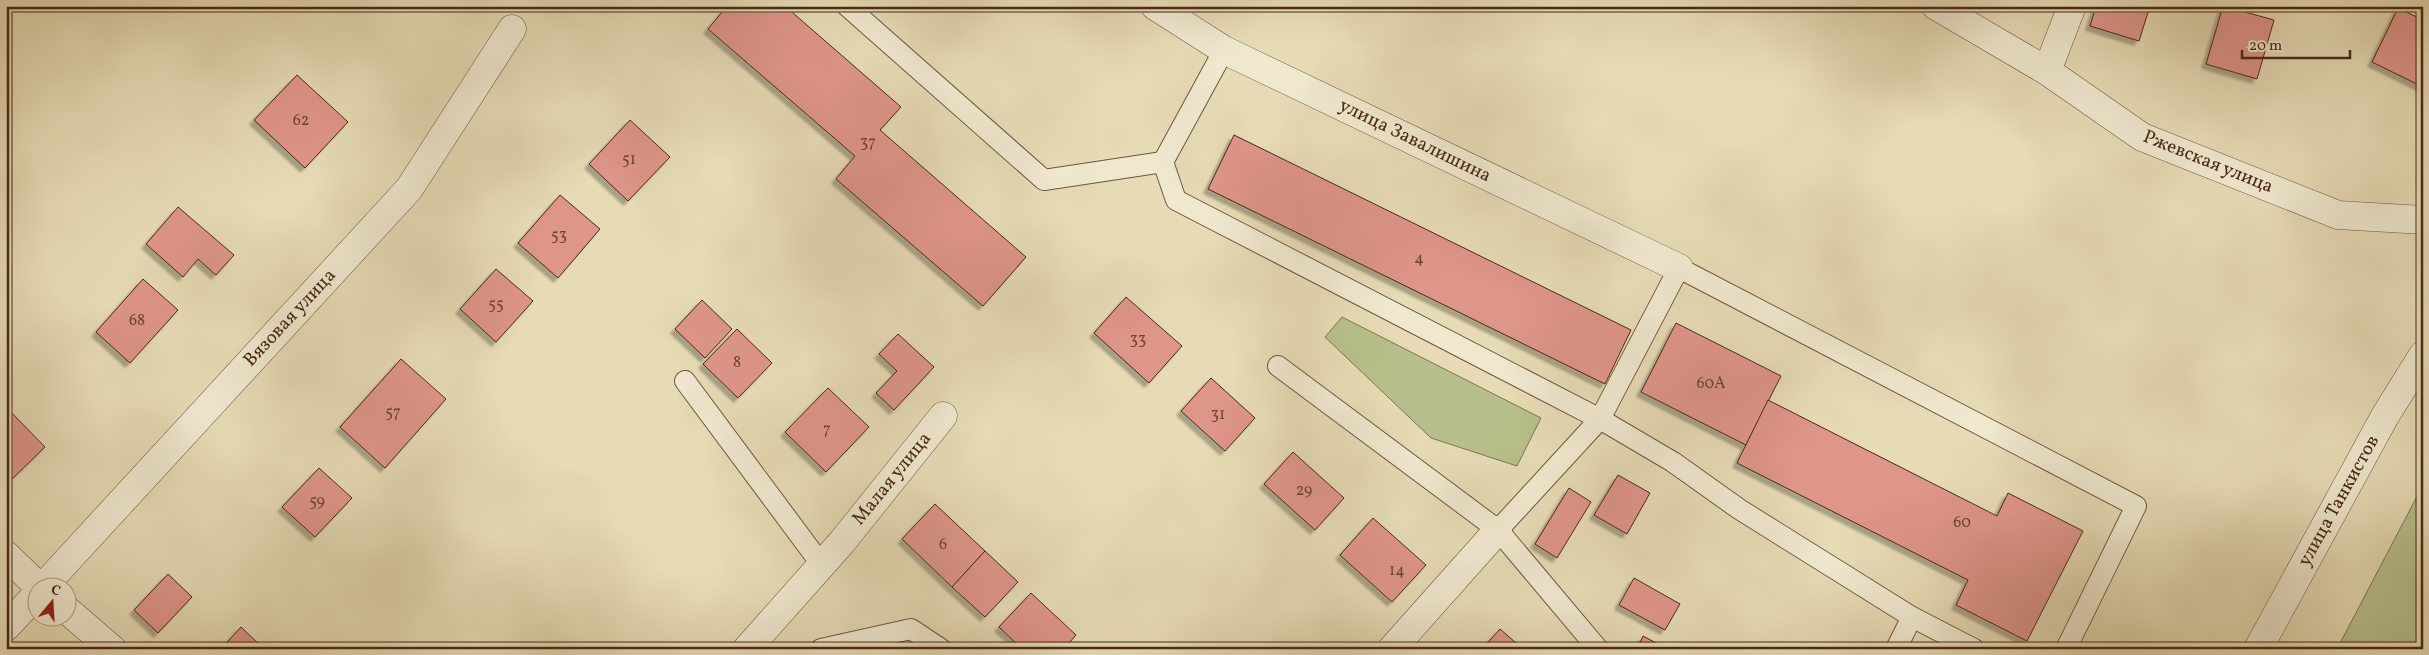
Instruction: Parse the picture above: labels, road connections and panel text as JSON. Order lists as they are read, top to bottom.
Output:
{
  "streets": {
    "street": [
      "улица Завалишина",
      "Ржевская улица",
      "Вязовая улица",
      "Малая улица",
      "улица Танкистов"
    ]
  },
  "house_numbers": [
    "62",
    "37",
    "51",
    "53",
    "4",
    "55",
    "68",
    "33",
    "8",
    "60А",
    "57",
    "31",
    "7",
    "29",
    "59",
    "60",
    "6",
    "14"
  ],
  "scale_bar": "20 m",
  "north": "top"
}
